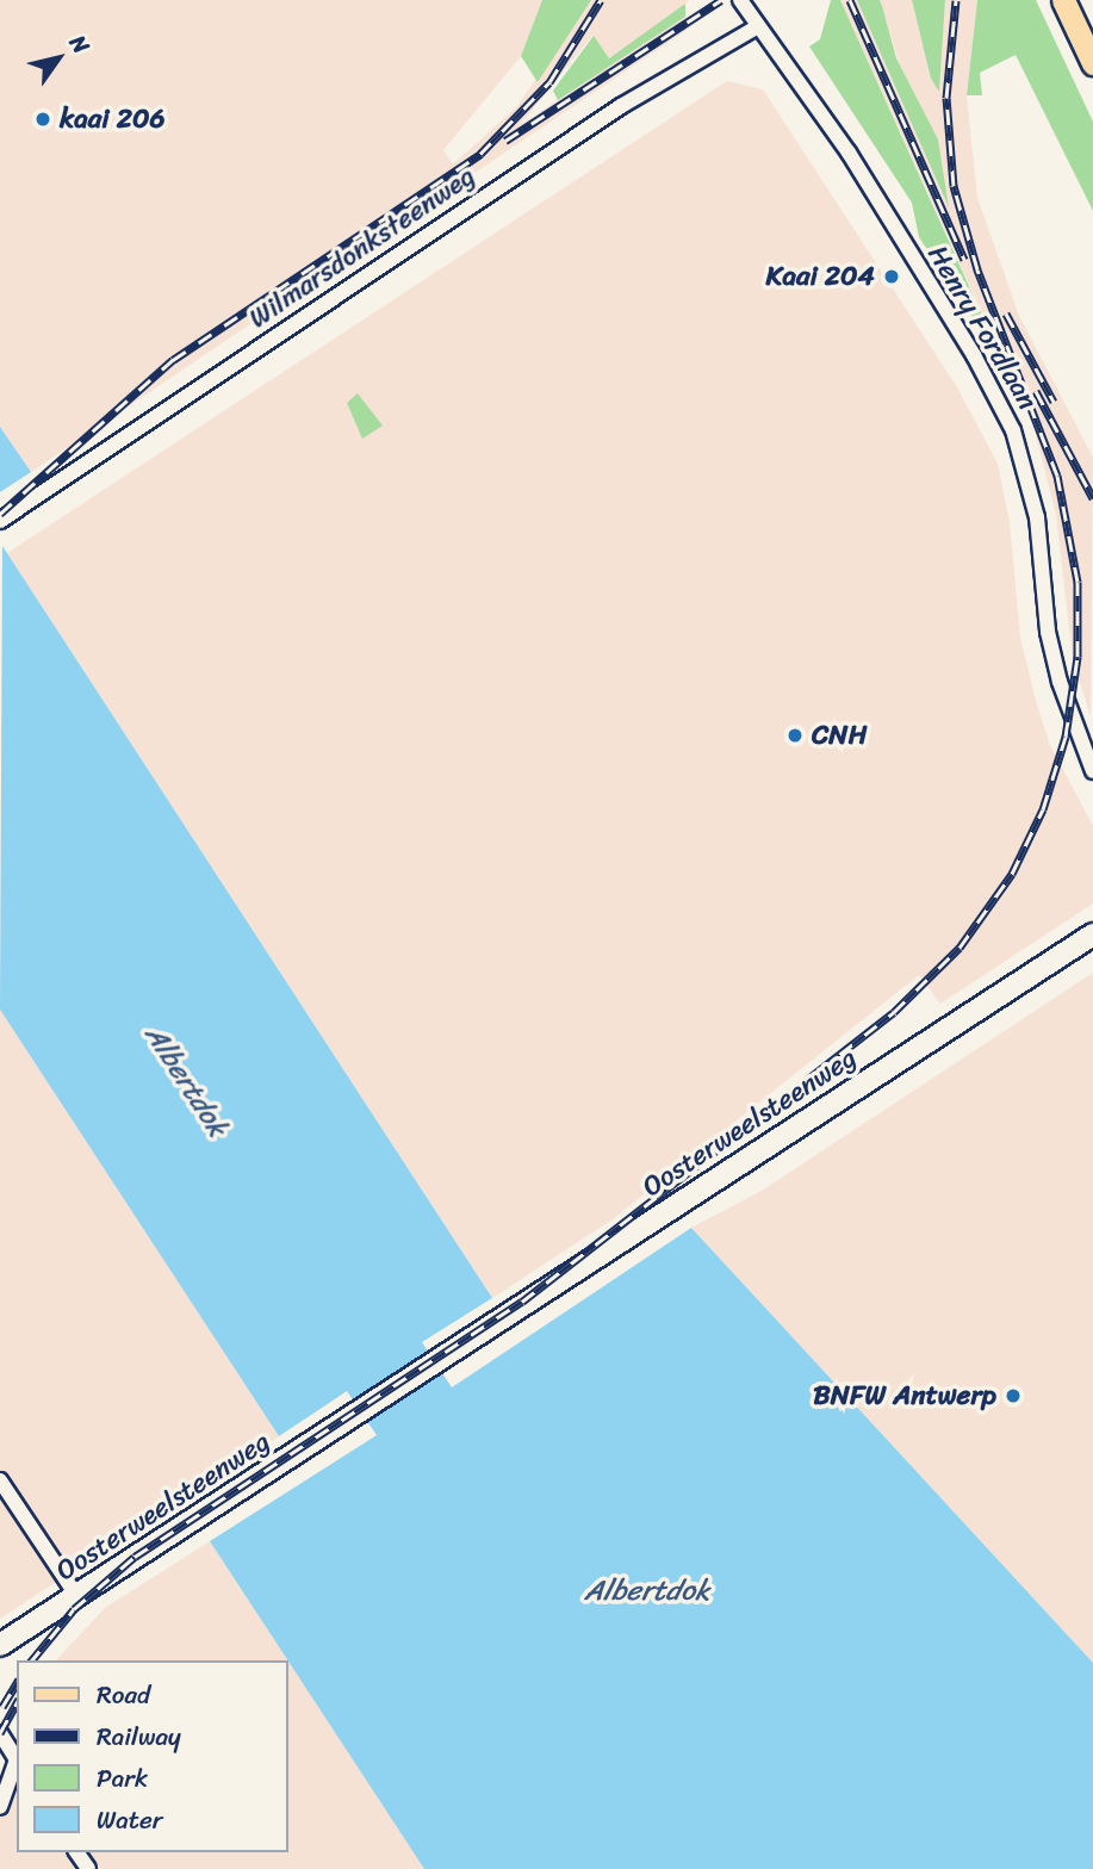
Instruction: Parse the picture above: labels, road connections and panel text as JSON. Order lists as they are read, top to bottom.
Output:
{
  "streets": {
    "main road": ["Oosterweelsteenweg"],
    "street": ["Wilmarsdonksteenweg", "Henry Fordlaan"]
  },
  "crossings": [
    ["Wilmarsdonksteenweg", "Henry Fordlaan"]
  ],
  "water": ["Albertdok"],
  "places": [
    "kaai 206",
    "Kaai 204",
    "CNH",
    "BNFW Antwerp"
  ],
  "legend": [
    "Road",
    "Railway",
    "Park",
    "Water"
  ],
  "north": "top right"
}
